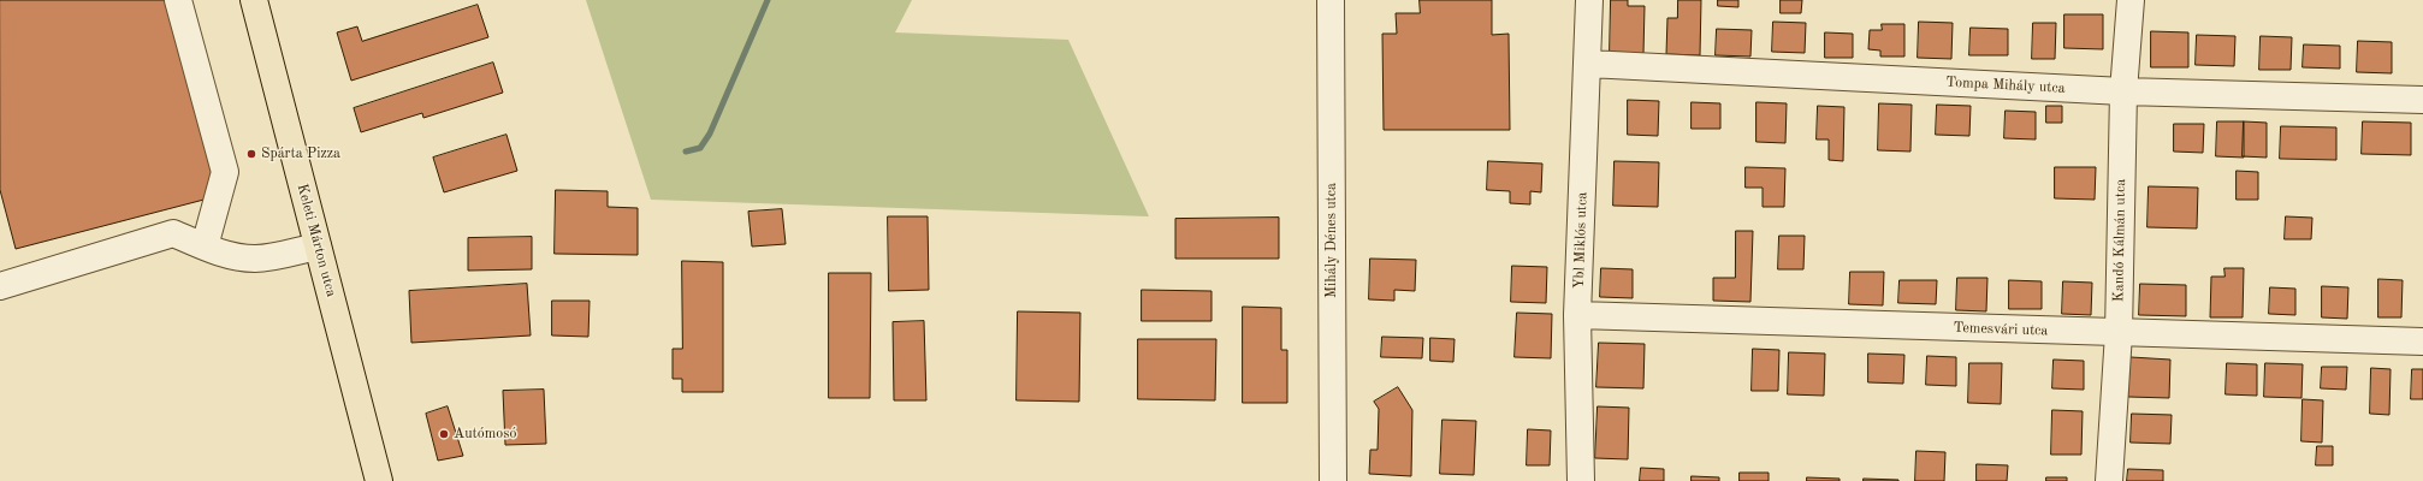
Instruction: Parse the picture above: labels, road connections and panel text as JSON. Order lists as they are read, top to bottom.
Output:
{
  "streets": {
    "main road": ["Keleti Márton utca"],
    "street": [
      "Tompa Mihály utca",
      "Mihály Dénes utca",
      "Ybl Miklós utca",
      "Kandó Kálmán utca",
      "Temesvári utca"
    ]
  },
  "crossings": [
    ["Tompa Mihály utca", "Ybl Miklós utca"],
    ["Tompa Mihály utca", "Kandó Kálmán utca"],
    ["Ybl Miklós utca", "Temesvári utca"],
    ["Kandó Kálmán utca", "Temesvári utca"]
  ],
  "places": ["Spárta Pizza", "Autómosó"]
}
